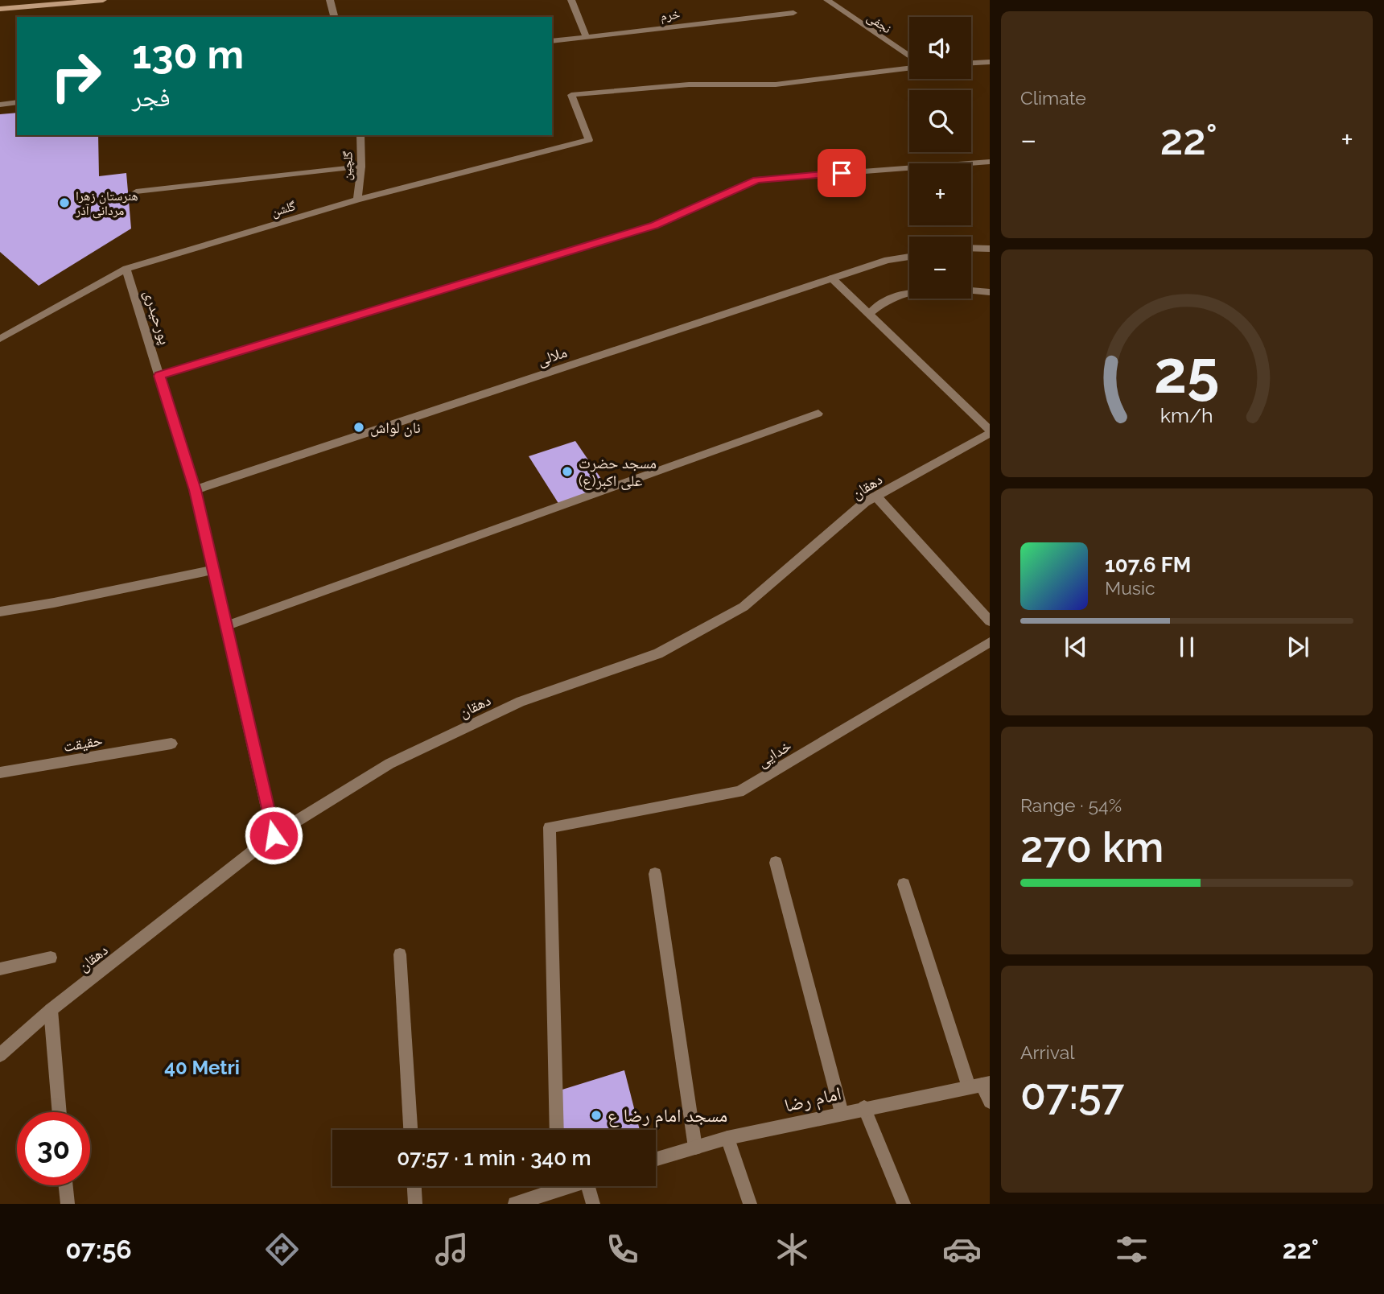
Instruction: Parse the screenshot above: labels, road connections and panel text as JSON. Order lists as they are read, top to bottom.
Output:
{
  "streets": {
    "street": [
      "خرم",
      "نجفی",
      "گلچین",
      "گلشن",
      "پورحیدری",
      "ملالی",
      "دهقان",
      "حقیقت",
      "خدایی",
      "امام رضا"
    ]
  },
  "crossings": [
    ["گلچین", "گلشن"],
    ["گلشن", "پورحیدری"],
    ["پورحیدری", "ملالی"],
    ["پورحیدری", "دهقان"]
  ],
  "districts": ["40 Metri"],
  "places": [
    "هنرستان زهرا مردانی آذر",
    "نان لواش",
    "مسجد حضرت علی اکبر(ع)",
    "مسجد امام رضا ع"
  ],
  "page": {
    "tile": [
      "Climate",
      ["Range · 54%", "270 km"],
      ["Arrival", "07:57"]
    ],
    "map_buttons": ["+", "−"],
    "turn": ["130 m", "فجر"],
    "heat": ["−", "22°", "+"],
    "song": ["107.6 FM", "Music"],
    "limit": "30",
    "trip": "07:57 · 1 min · 340 m",
    "tabs": ["07:56", "22°"],
    "gauge": ["25", "km/h"]
  }
}
